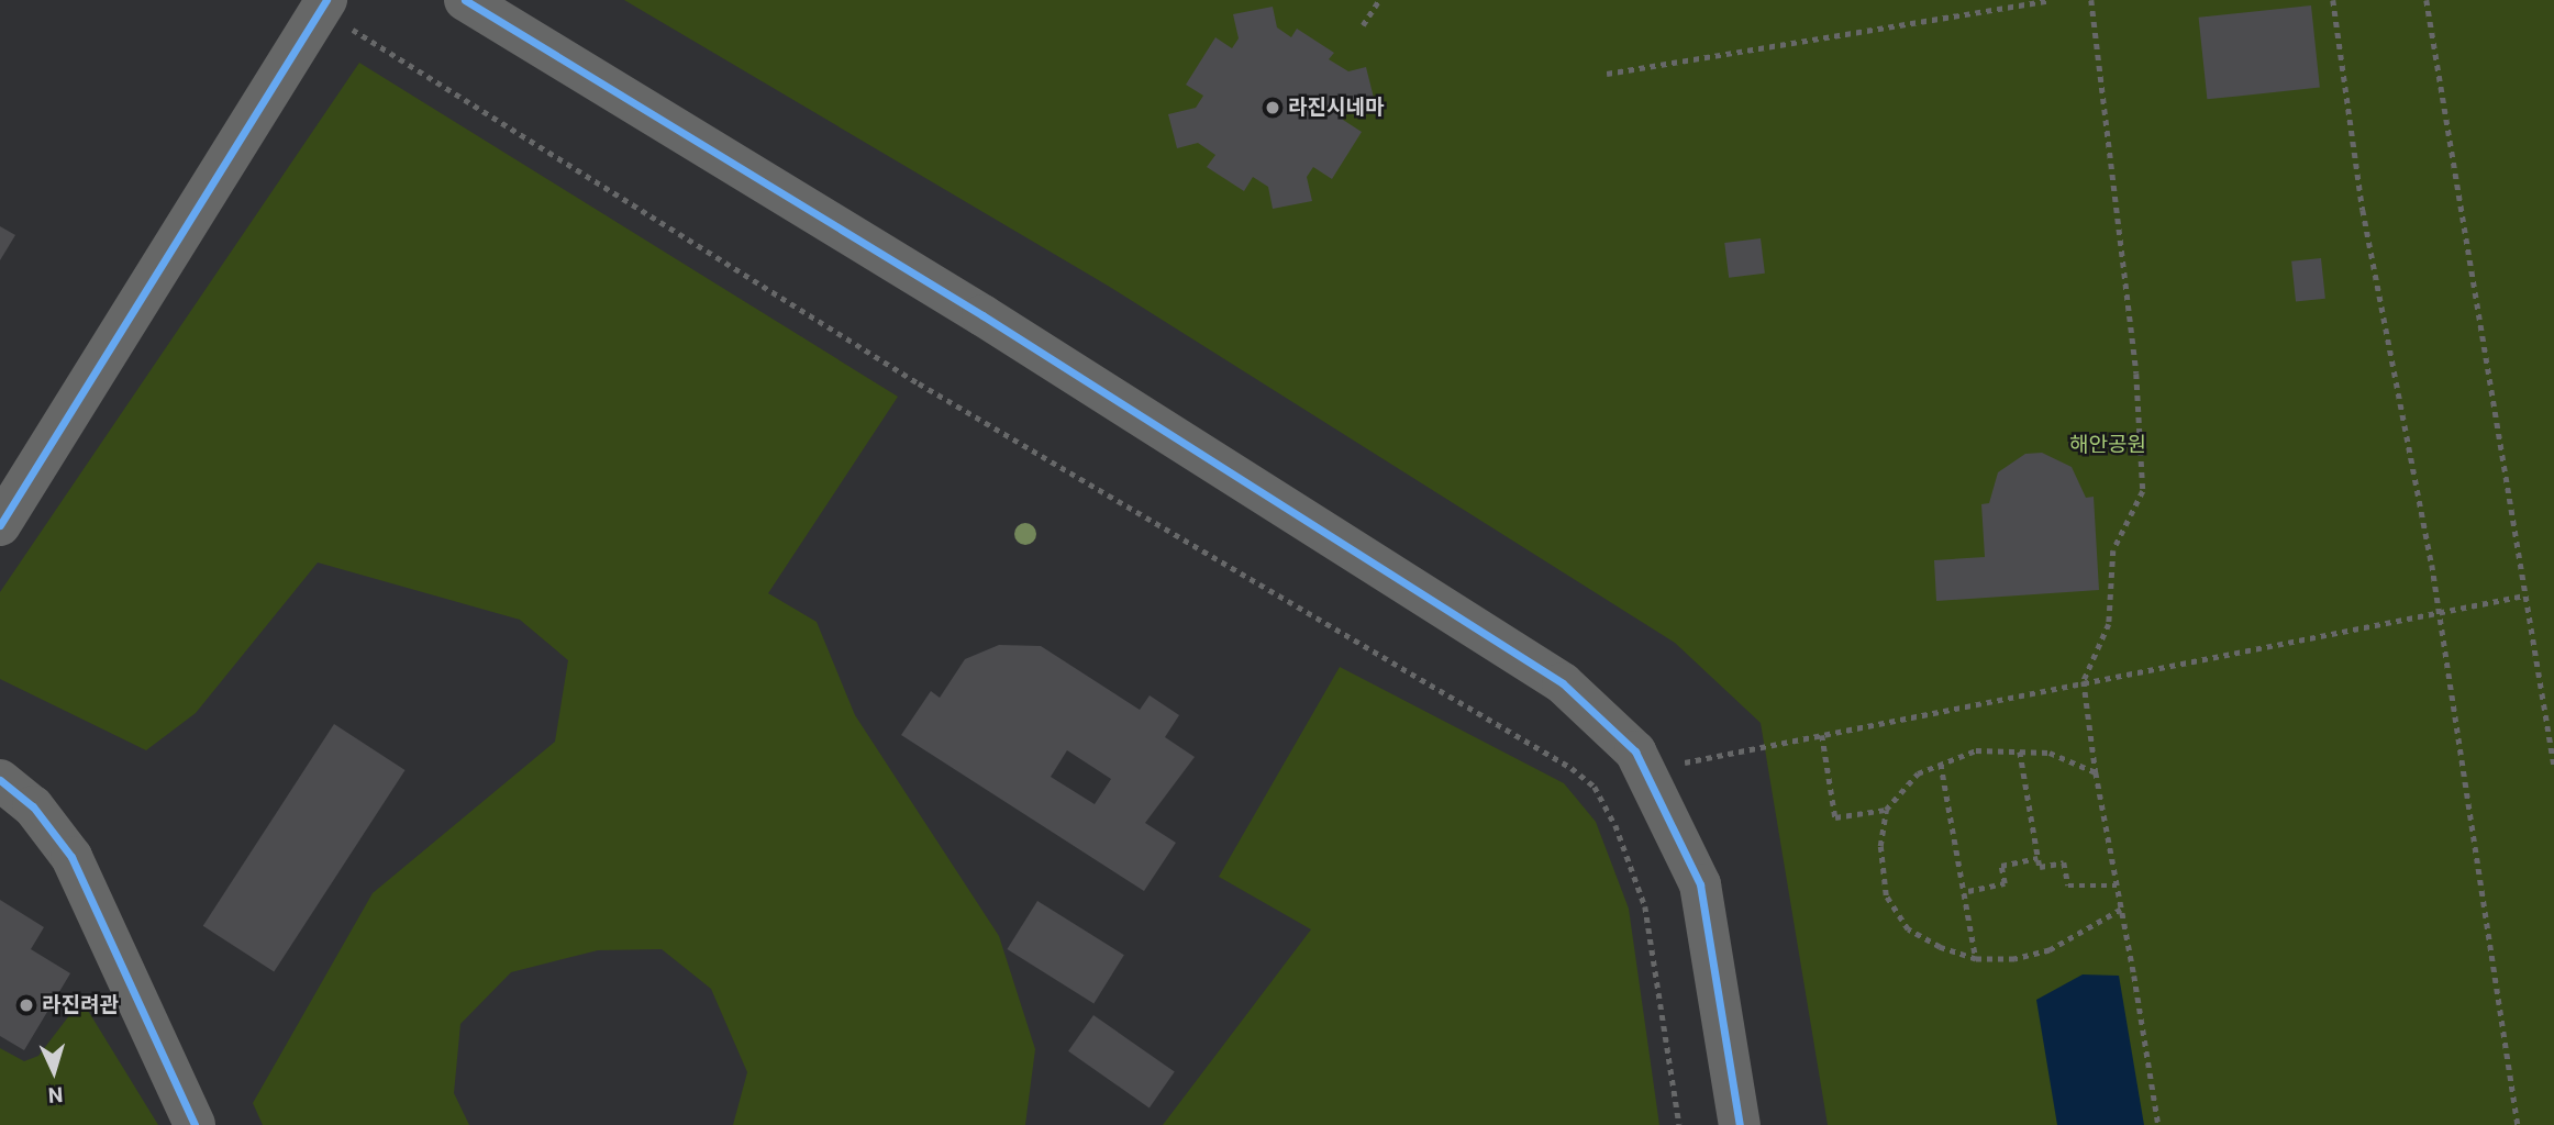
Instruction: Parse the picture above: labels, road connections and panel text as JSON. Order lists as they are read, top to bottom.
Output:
{
  "parks": ["해안공원"],
  "places": ["라진시네마", "라진려관"],
  "north": "bottom"
}
